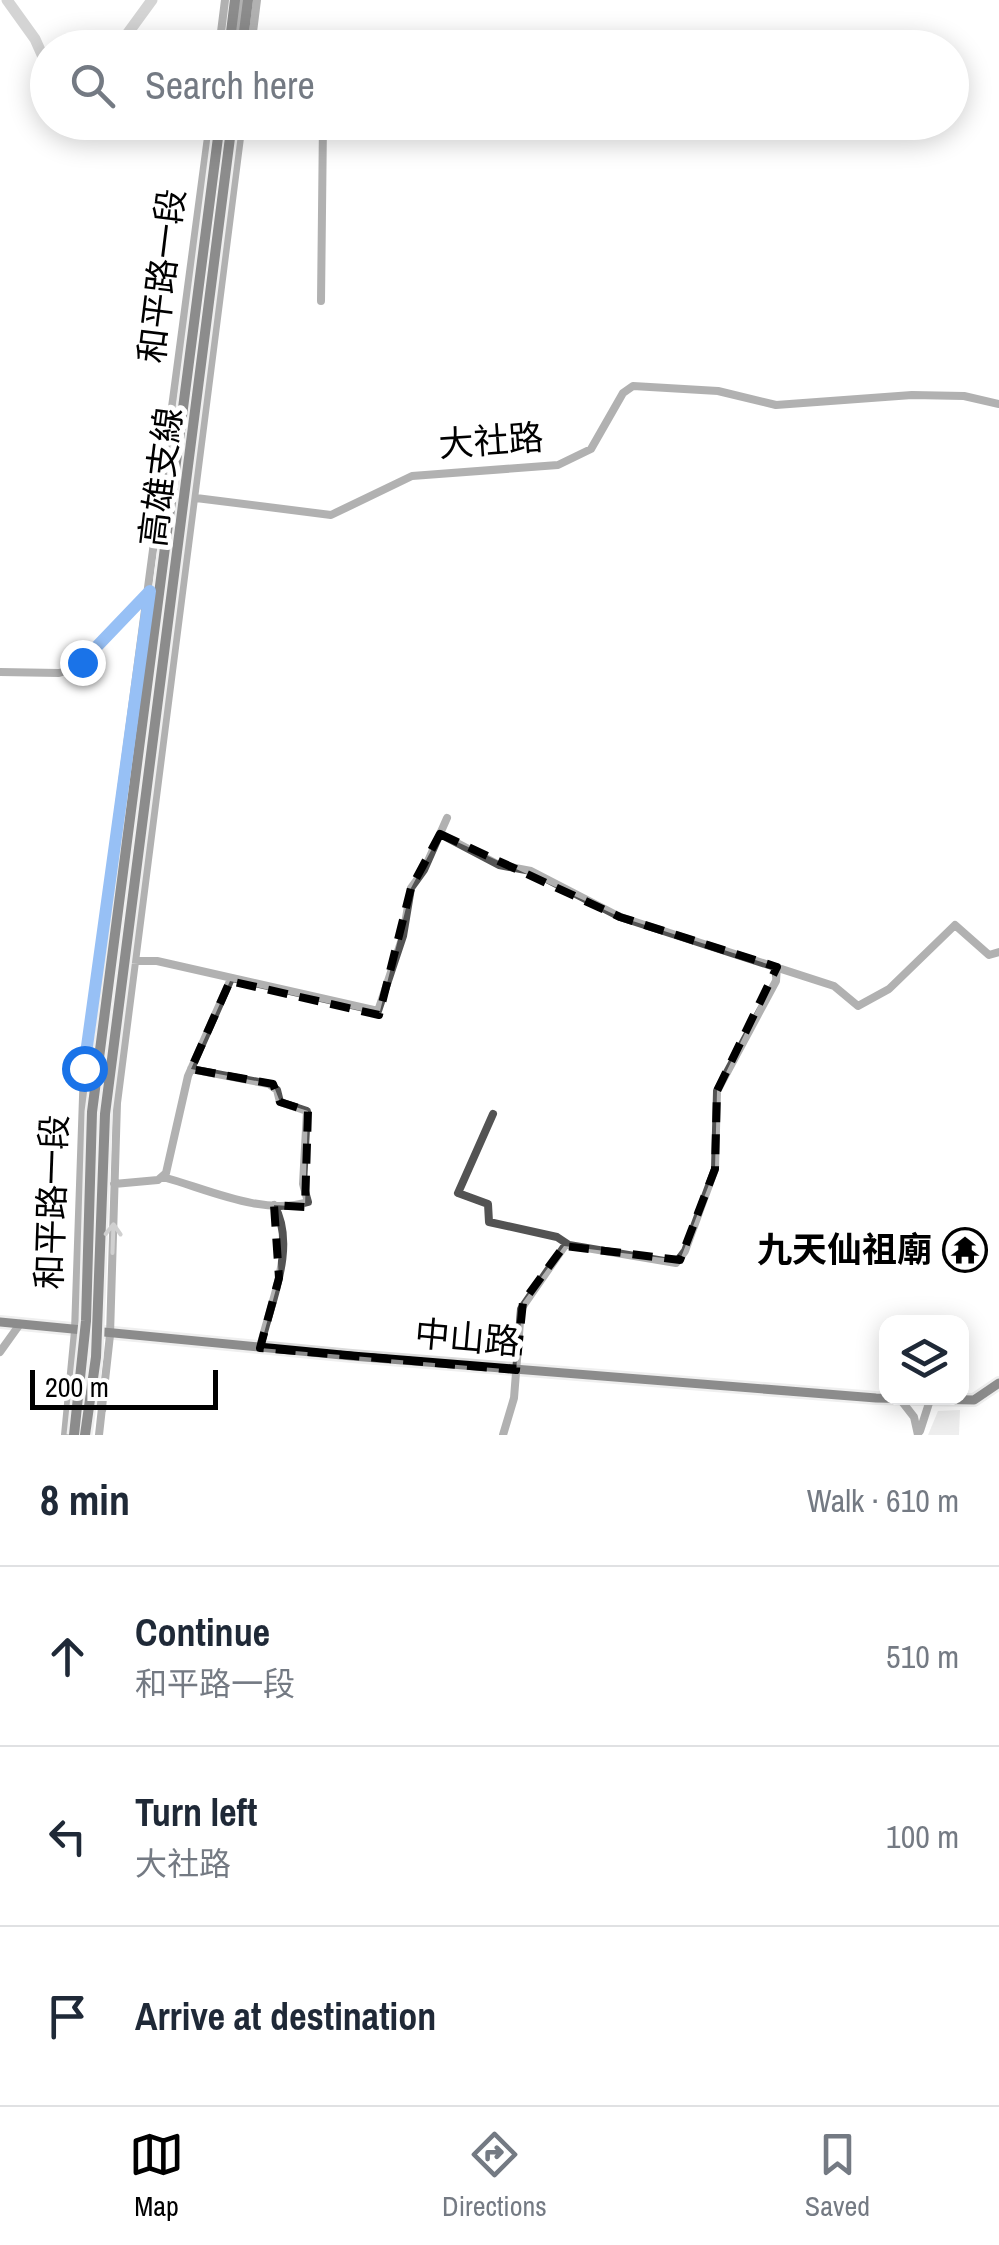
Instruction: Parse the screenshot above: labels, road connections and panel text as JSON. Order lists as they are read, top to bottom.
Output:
{
  "streets": {
    "highway": ["高雄支線"],
    "main road": ["中山路"],
    "street": ["和平路一段", "大社路"]
  },
  "crossings": [
    ["和平路一段", "大社路"],
    ["和平路一段", "中山路"]
  ],
  "places": {
    "temple": ["九天仙祖廟"]
  },
  "scale_bar": "200 m",
  "page": {
    "search": "Search here",
    "scale": "200 m",
    "heading": ["8 min", "Walk · 610 m"],
    "list": [
      ["Continue", "和平路一段", "510 m"],
      ["Turn left", "大社路", "100 m"],
      "Arrive at destination"
    ],
    "nav": ["Map", "Directions", "Saved"]
  }
}
